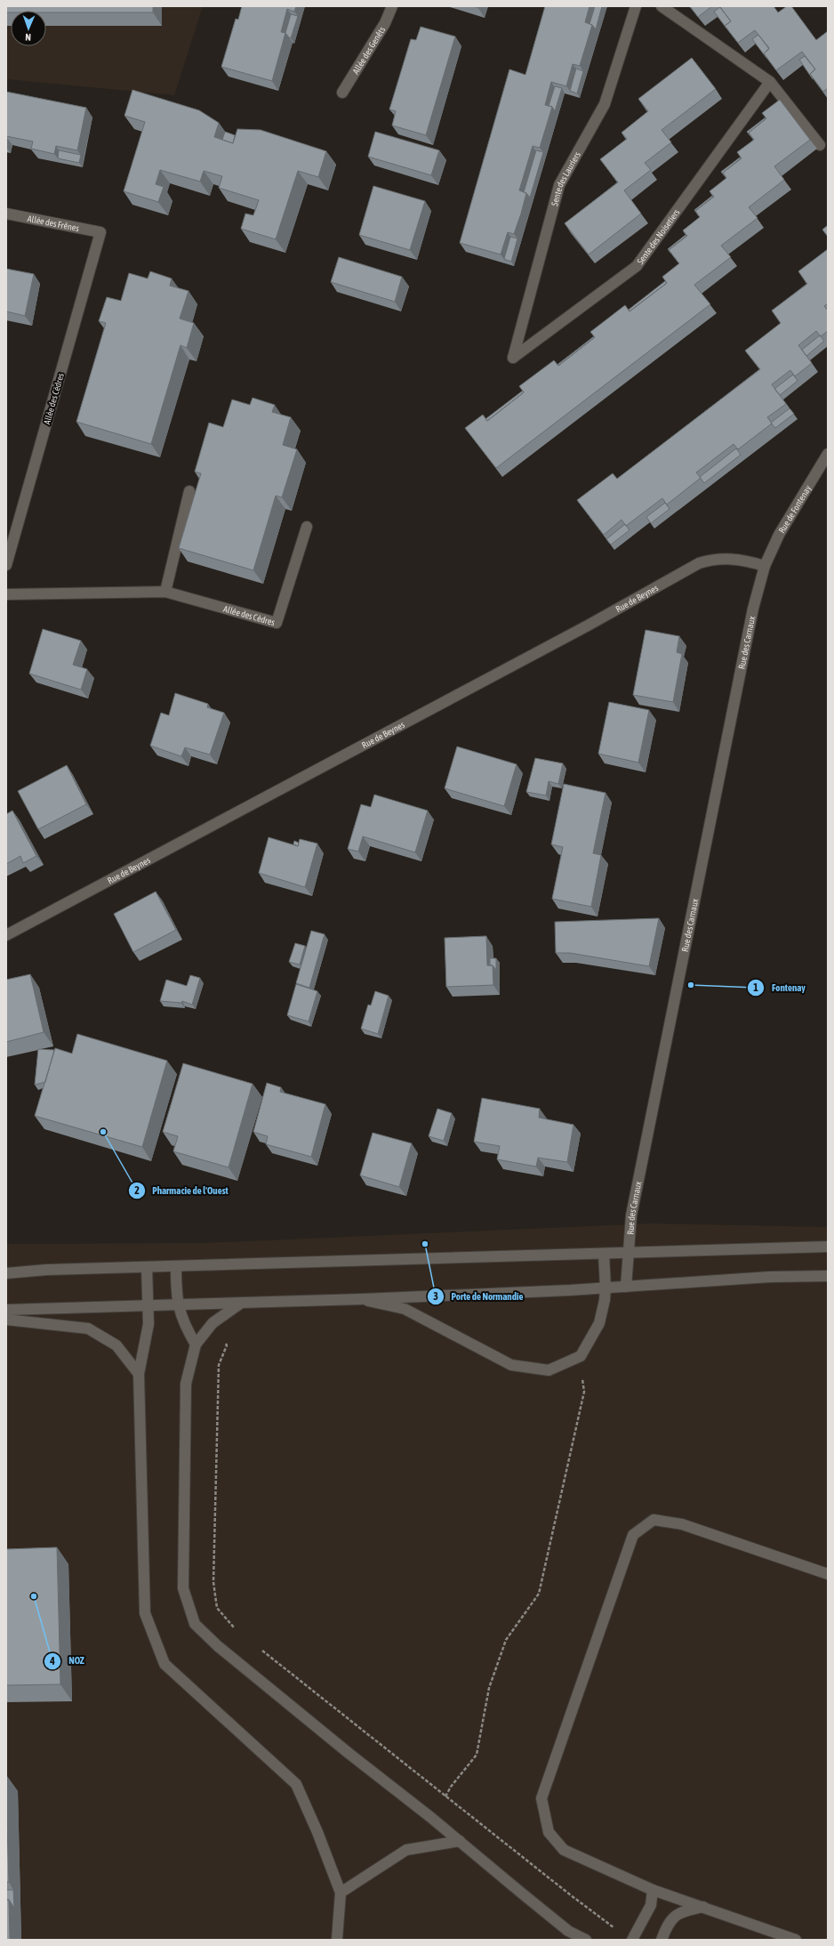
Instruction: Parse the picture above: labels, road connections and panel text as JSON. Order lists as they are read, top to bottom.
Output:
{
  "streets": {
    "street": [
      "Allée des Genêts",
      "Sente des Lauriers",
      "Allée des Frênes",
      "Sente des Noisetiers",
      "Allée des Cèdres",
      "Rue de Fontenay",
      "Rue de Beynes",
      "Rue des Carnaux"
    ]
  },
  "crossings": [
    ["Sente des Lauriers", "Sente des Noisetiers"],
    ["Allée des Frênes", "Allée des Cèdres"],
    ["Rue de Fontenay", "Rue de Beynes"],
    ["Rue de Fontenay", "Rue des Carnaux"],
    ["Rue de Beynes", "Rue des Carnaux"]
  ],
  "places": [
    "Fontenay",
    "Pharmacie de l'Ouest",
    "Porte de Normandie",
    "NOZ"
  ],
  "north": "bottom"
}
